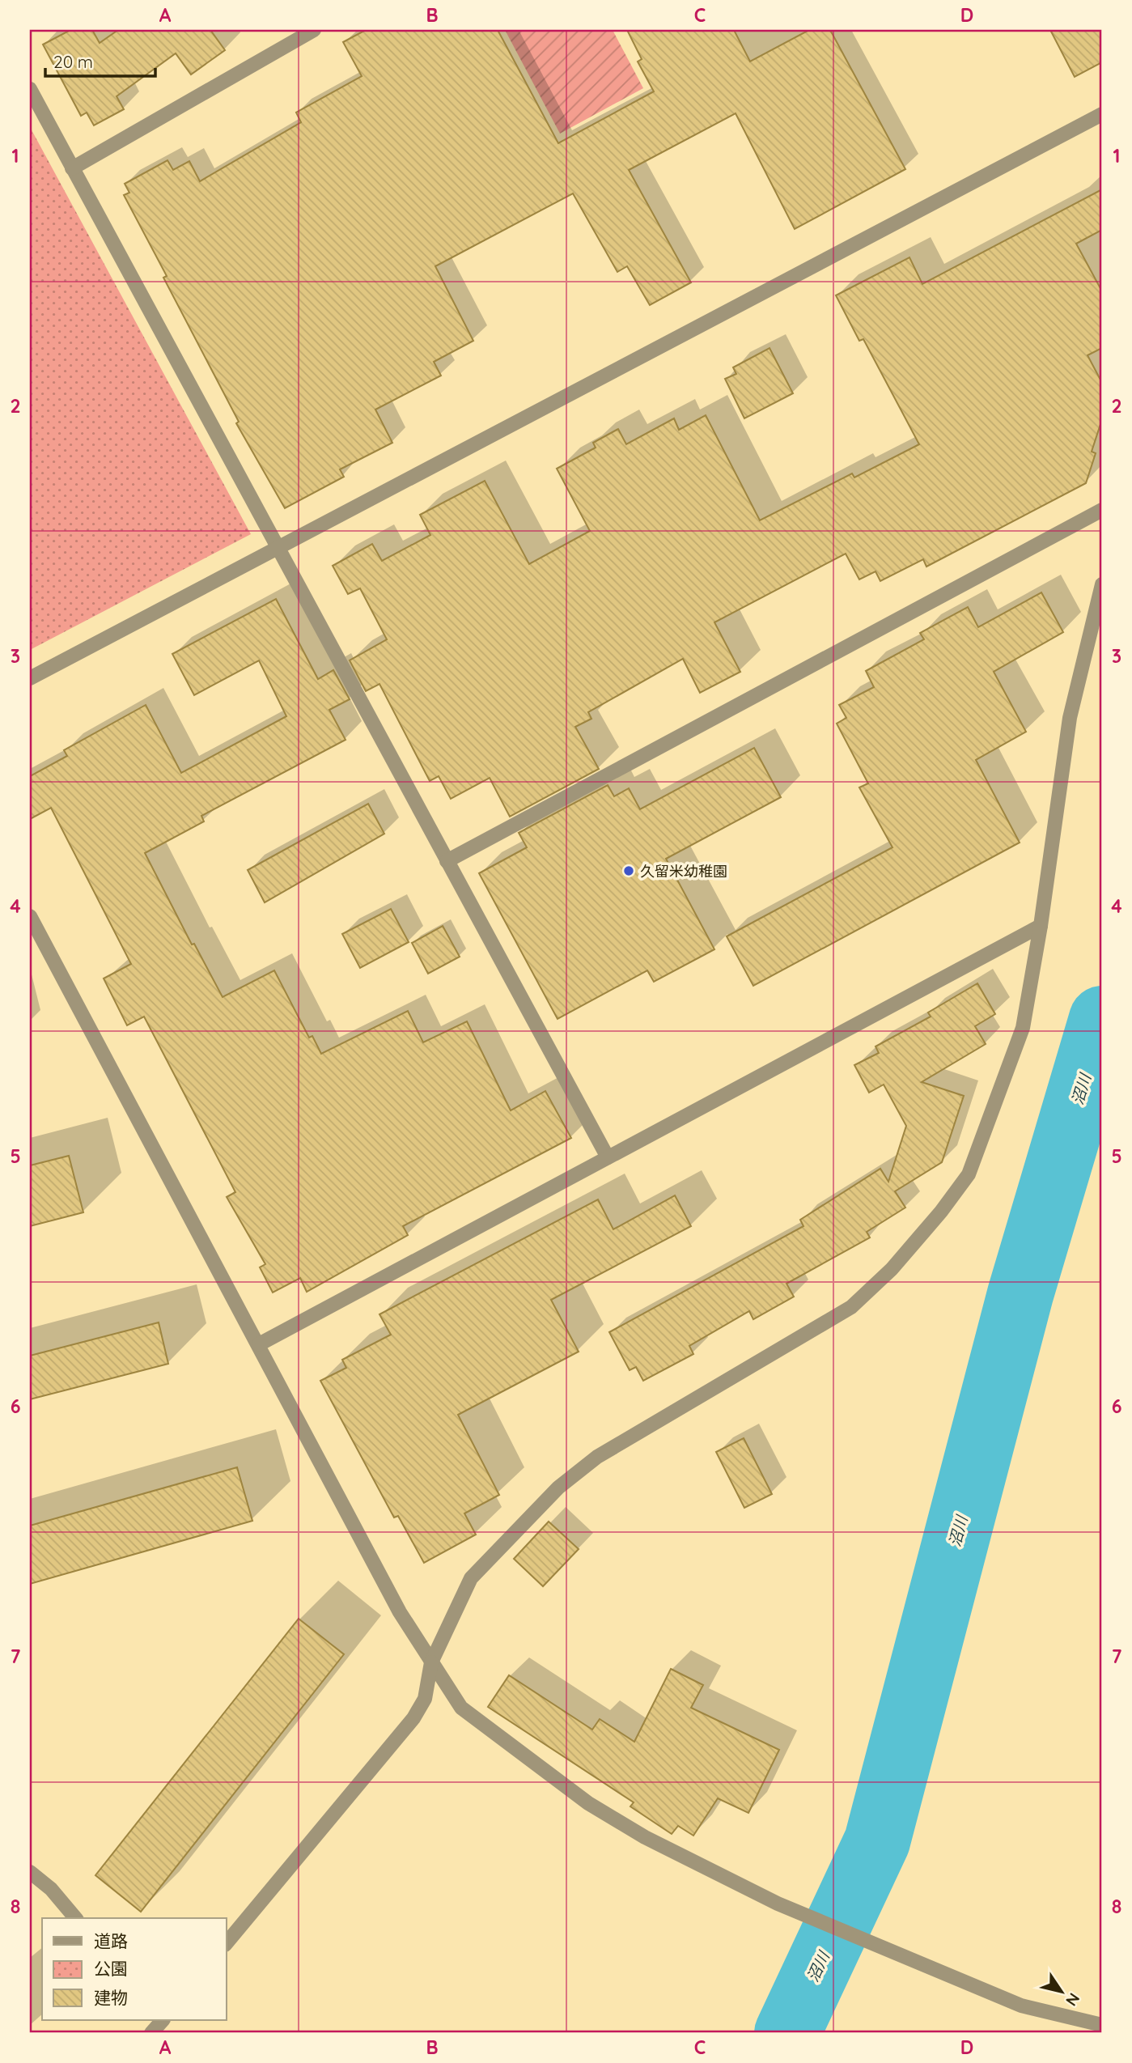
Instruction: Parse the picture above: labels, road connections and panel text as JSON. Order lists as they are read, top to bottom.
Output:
{
  "water": ["沼川"],
  "places": ["久留米幼稚園"],
  "legend": ["道路", "公園", "建物"],
  "scale_bar": "20 m",
  "north": "bottom right",
  "grid": {
    "columns": [
      "A",
      "B",
      "C",
      "D"
    ],
    "rows": [
      "1",
      "2",
      "3",
      "4",
      "5",
      "6",
      "7",
      "8"
    ]
  }
}
